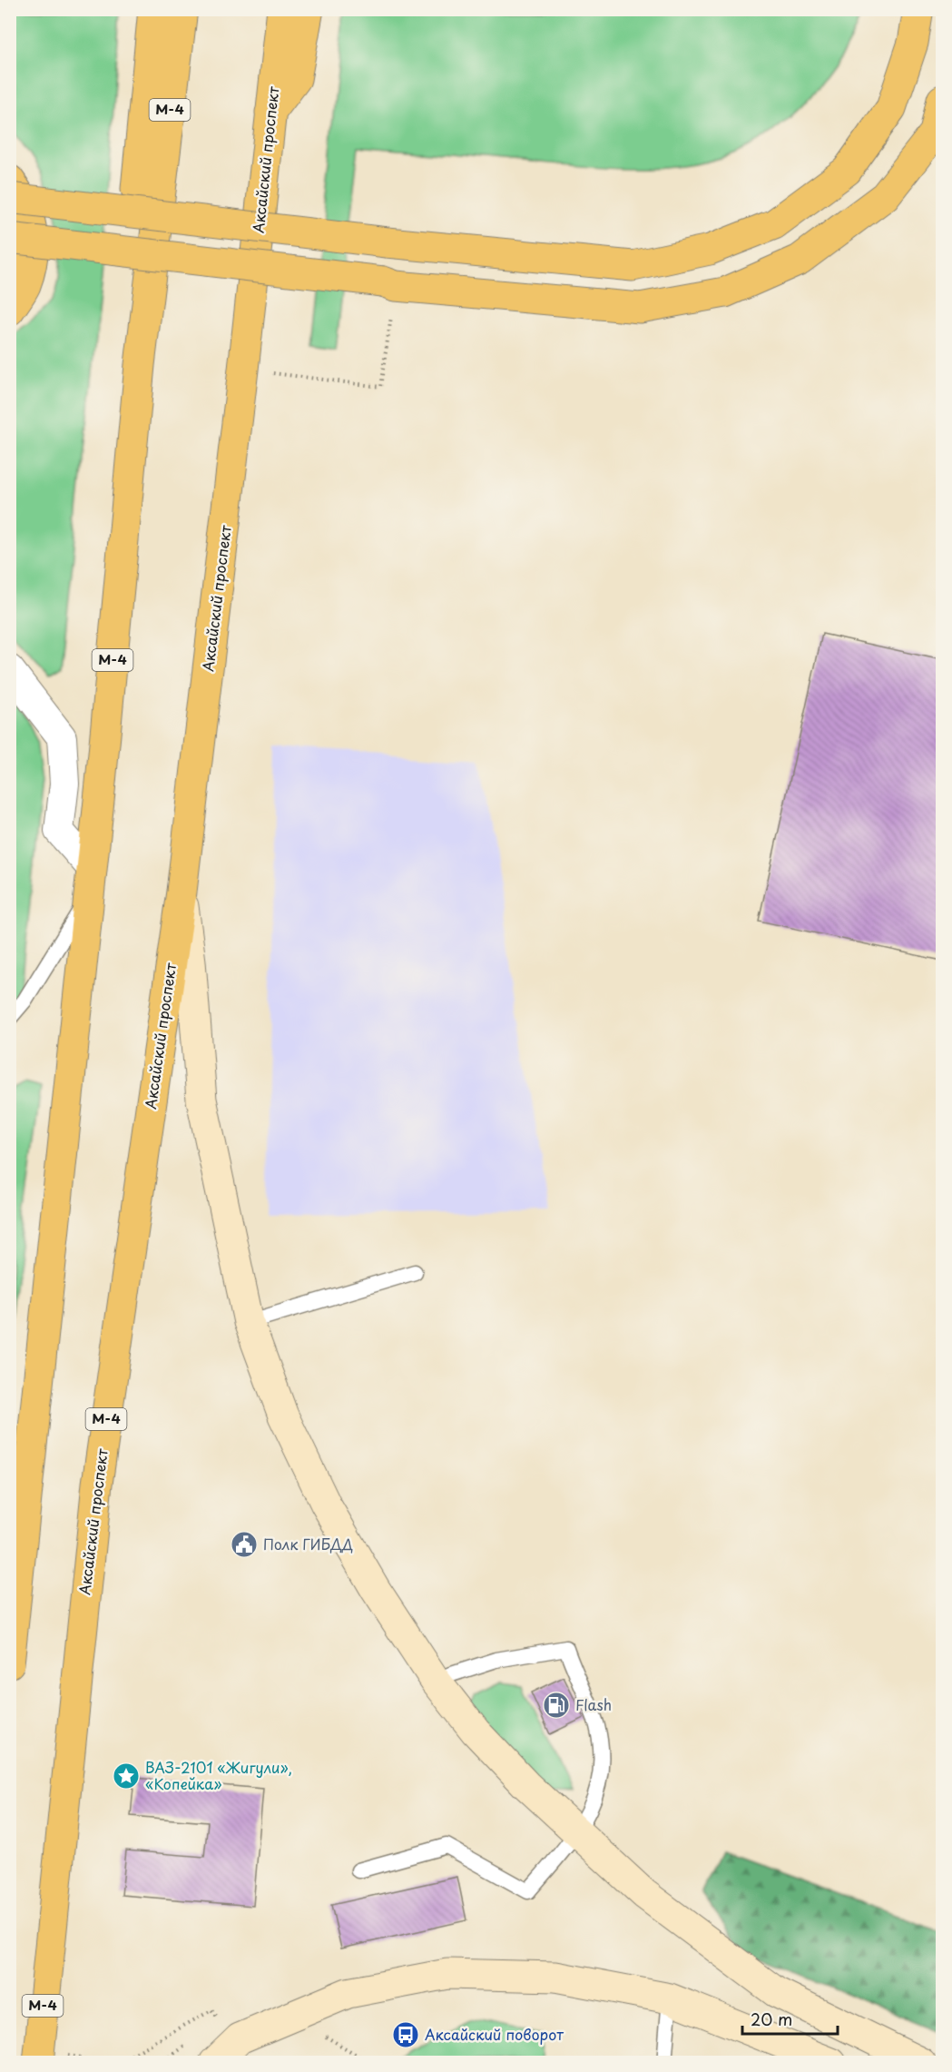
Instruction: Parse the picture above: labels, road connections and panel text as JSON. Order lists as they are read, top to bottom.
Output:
{
  "streets": {
    "main road": ["М-4", "Аксайский проспект"]
  },
  "places": {
    "public building": ["Полк ГИБДД"],
    "fuel station": ["Flash"],
    "place": ["ВАЗ-2101 «Жигули», «Копейка»"],
    "bus stop": ["Аксайский поворот"]
  },
  "scale_bar": "20 m"
}
